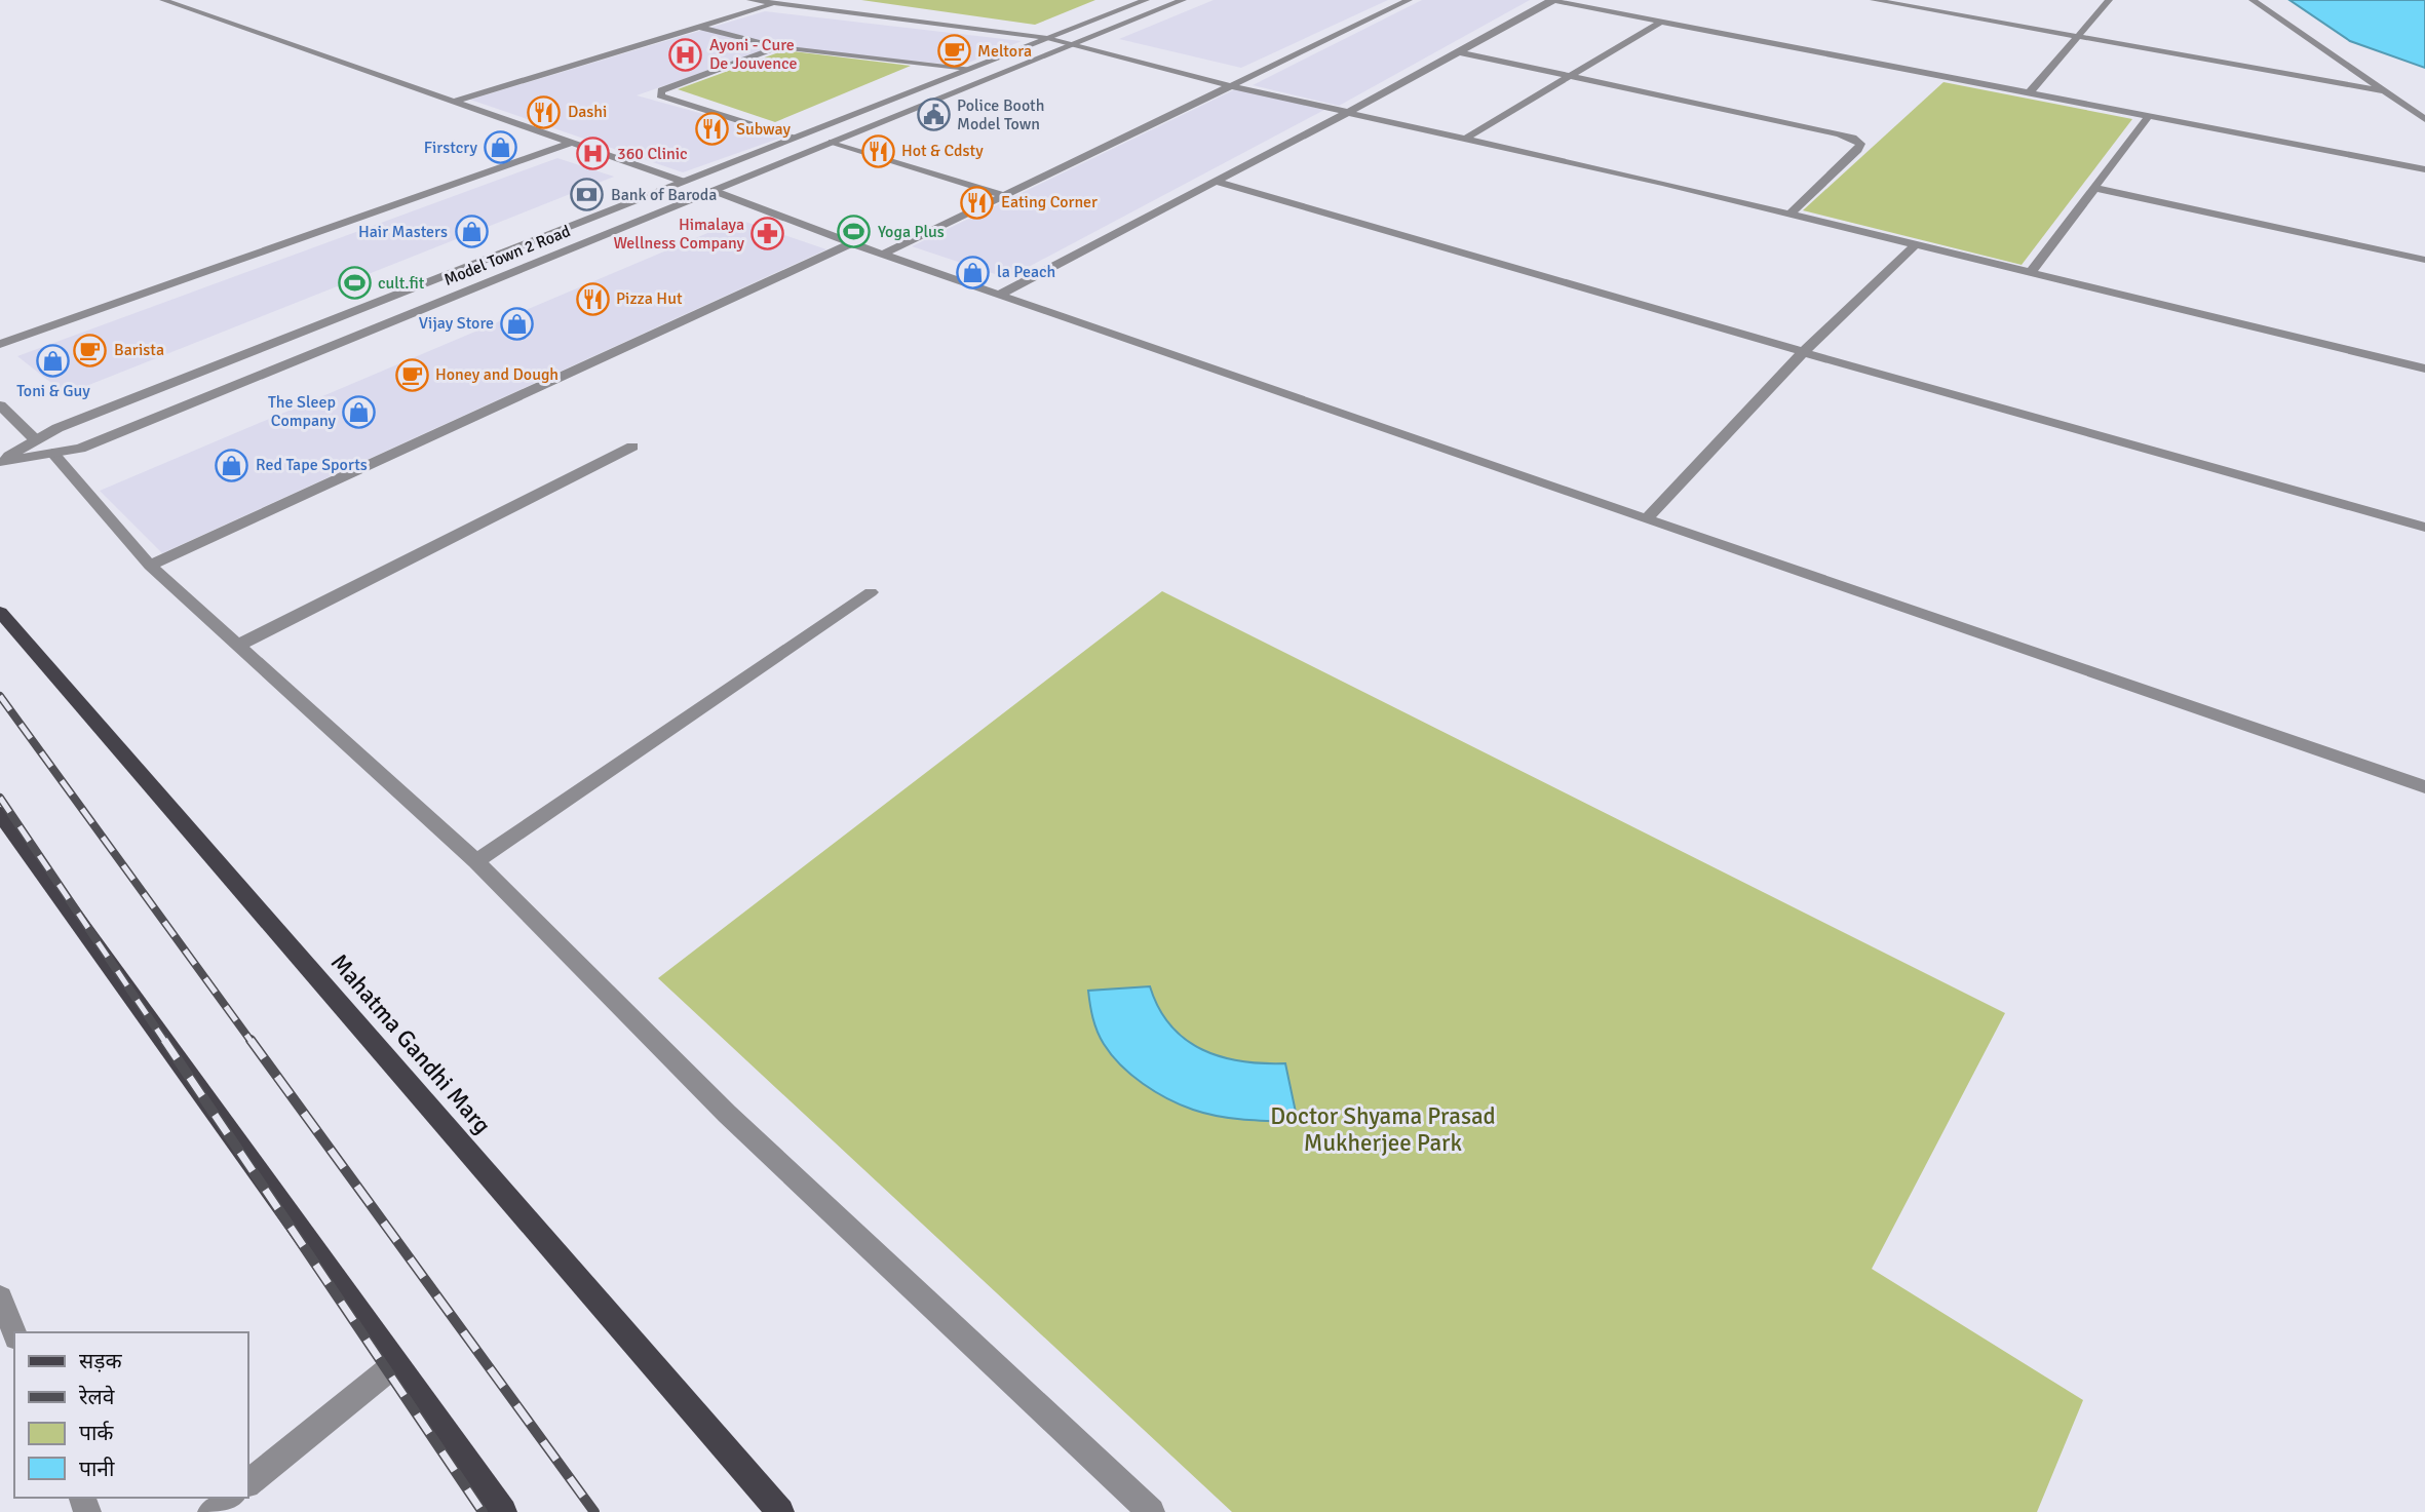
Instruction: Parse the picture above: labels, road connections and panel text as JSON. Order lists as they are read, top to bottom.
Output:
{
  "streets": {
    "main road": ["Mahatma Gandhi Marg"],
    "street": ["Model Town 2 Road"]
  },
  "parks": ["Doctor Shyama Prasad Mukherjee Park"],
  "places": {
    "cafe": ["Meltora", "Barista", "Honey and Dough"],
    "hospital": ["Ayoni - Cure De Jouvence", "360 Clinic"],
    "restaurant": [
      "Dashi",
      "Subway",
      "Hot & Cdsty",
      "Eating Corner",
      "Pizza Hut"
    ],
    "public building": ["Police Booth Model Town"],
    "shop": [
      "Firstcry",
      "Hair Masters",
      "la Peach",
      "Vijay Store",
      "Toni & Guy",
      "The Sleep Company",
      "Red Tape Sports"
    ],
    "bank": ["Bank of Baroda"],
    "sports": ["Yoga Plus", "cult.fit"],
    "pharmacy": ["Himalaya Wellness Company"]
  },
  "legend": [
    "सड़क",
    "रेलवे",
    "पार्क",
    "पानी"
  ]
}
